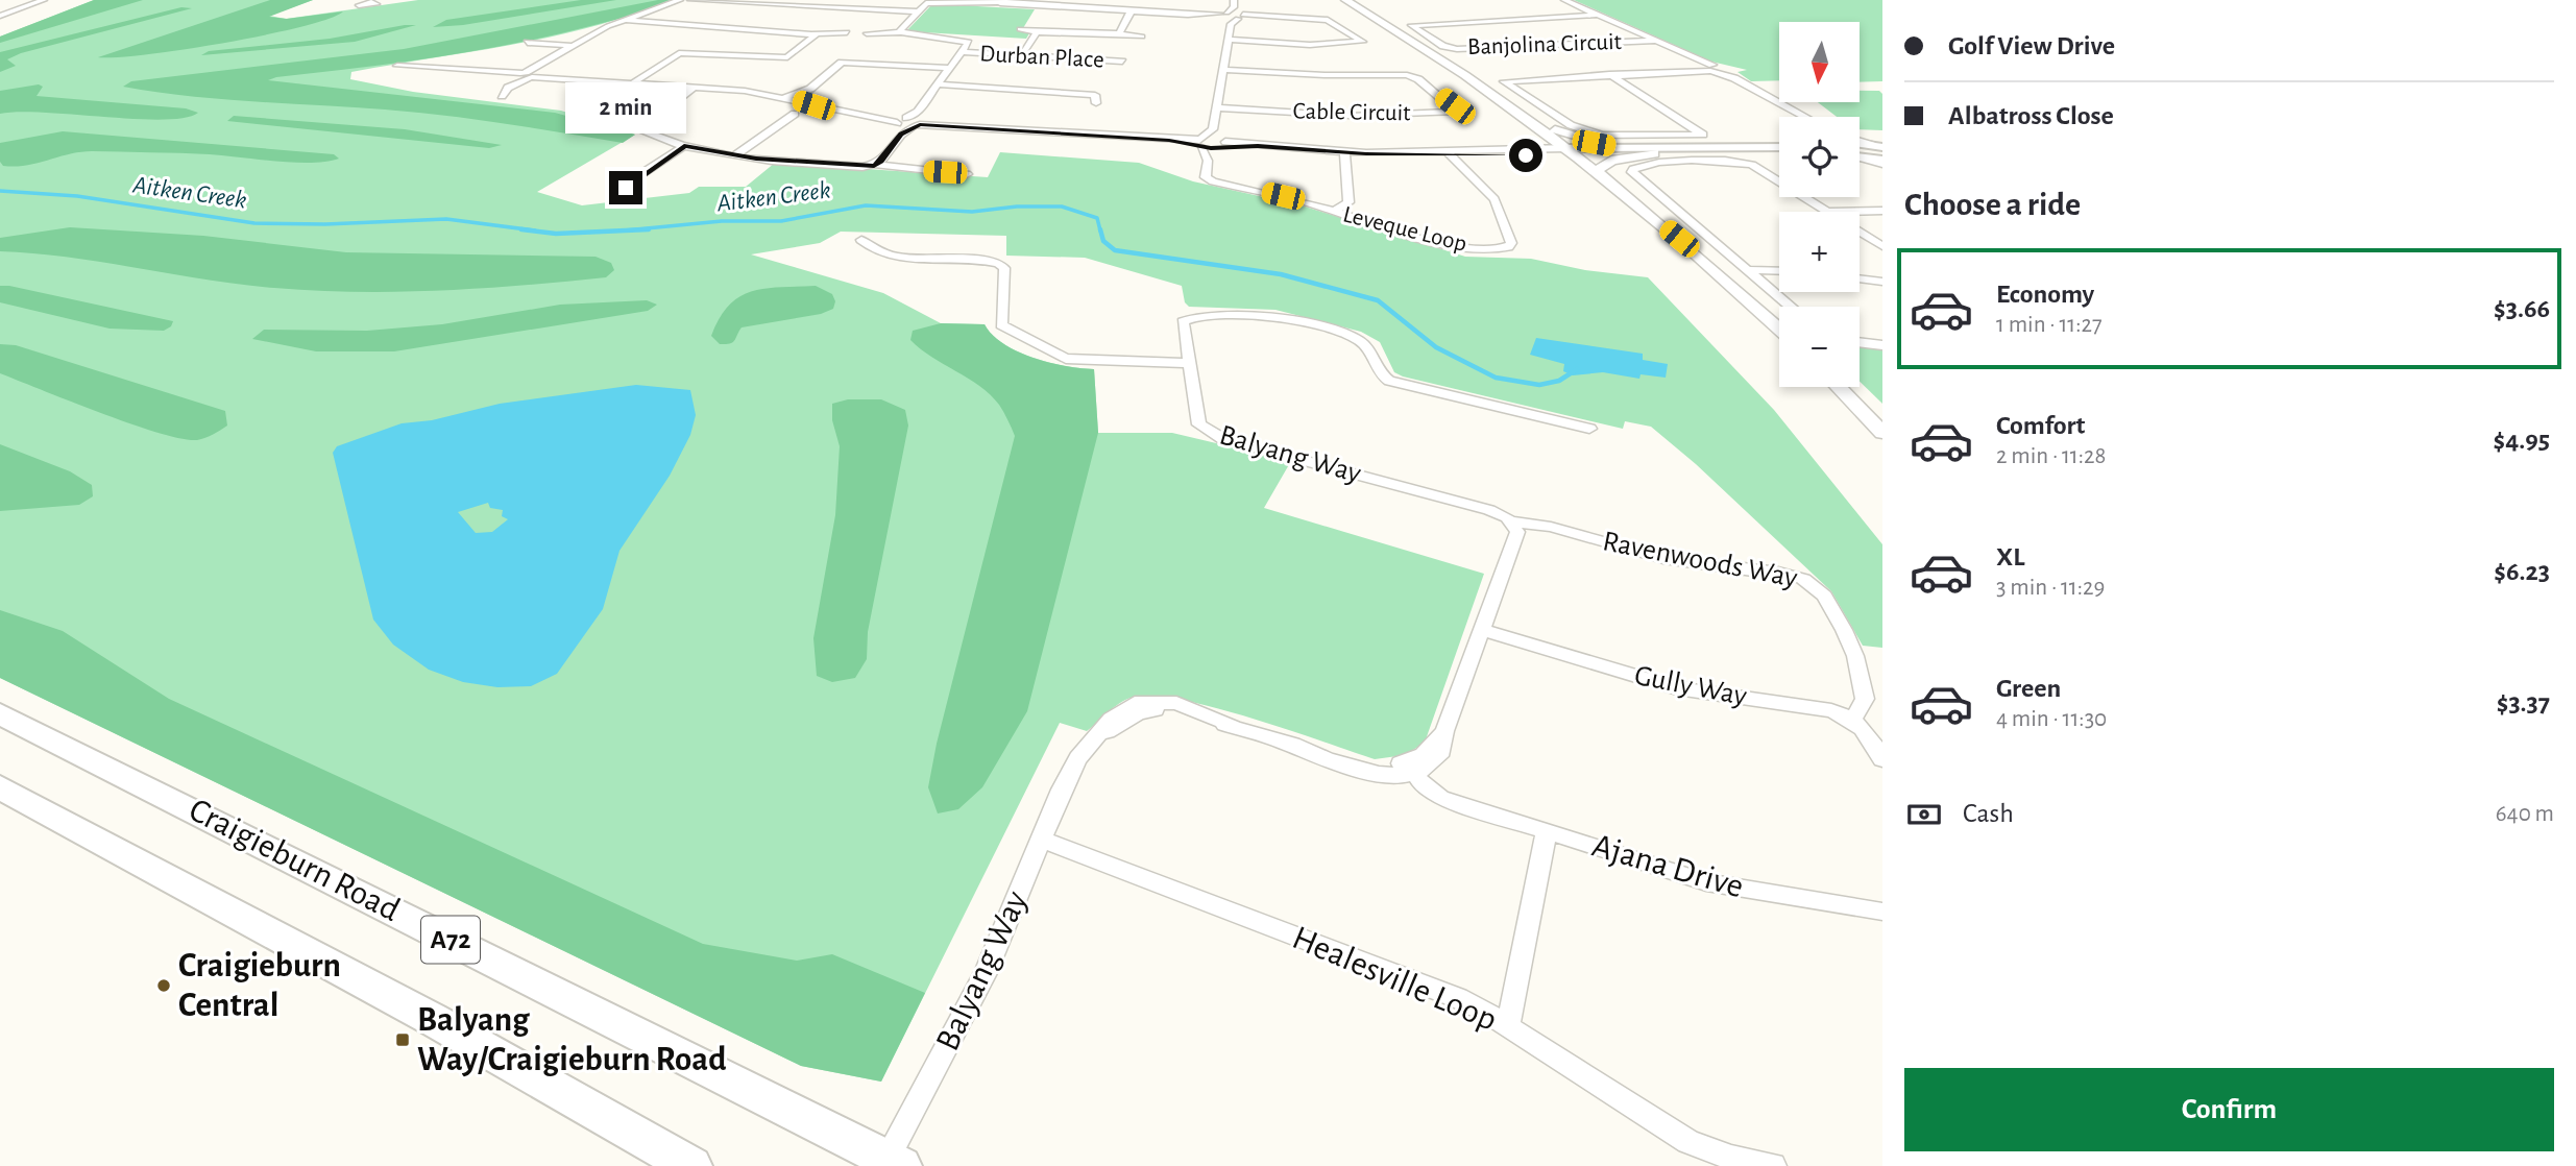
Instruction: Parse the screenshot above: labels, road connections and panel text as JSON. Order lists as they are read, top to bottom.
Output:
{
  "streets": {
    "main road": ["Craigieburn Road", "A72"],
    "street": [
      "Banjolina Circuit",
      "Durban Place",
      "Cable Circuit",
      "Leveque Loop",
      "Balyang Way",
      "Ravenwoods Way",
      "Gully Way",
      "Ajana Drive",
      "Healesville Loop"
    ]
  },
  "crossings": [
    ["Balyang Way", "Ravenwoods Way"],
    ["Balyang Way", "Craigieburn Road"],
    ["Balyang Way", "Ajana Drive"],
    ["Balyang Way", "Healesville Loop"],
    ["Ravenwoods Way", "Gully Way"]
  ],
  "water": ["Aitken Creek"],
  "places": {
    "other": ["Craigieburn Central"],
    "transit": ["Balyang Way/Craigieburn Road"]
  },
  "north": "bottom",
  "page": {
    "banner": ["Golf View Drive", "Albatross Close"],
    "map_buttons": ["+", "−"],
    "bubble": "2 min",
    "heading": "Choose a ride",
    "list": [
      {
        "name": "Economy",
        "note": "1 min · 11:27",
        "value": "$3.66"
      },
      {
        "name": "Comfort",
        "note": "2 min · 11:28",
        "value": "$4.95"
      },
      {
        "name": "XL",
        "note": "3 min · 11:29",
        "value": "$6.23"
      },
      {
        "name": "Green",
        "note": "4 min · 11:30",
        "value": "$3.37"
      }
    ],
    "pay": ["Cash", "640 m"],
    "buttons": "Confirm"
  }
}
